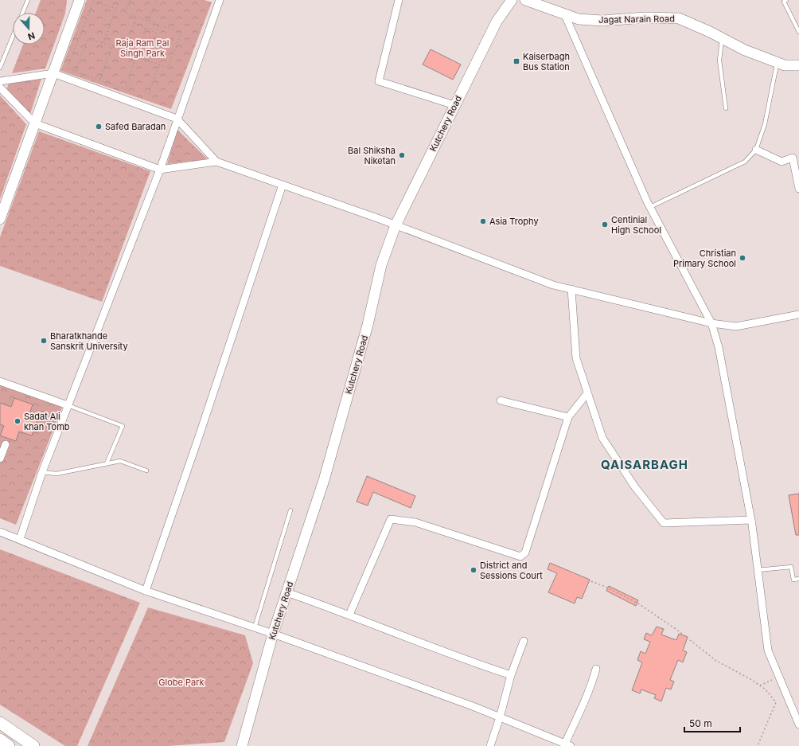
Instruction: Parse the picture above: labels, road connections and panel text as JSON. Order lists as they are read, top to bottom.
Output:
{
  "streets": {
    "street": ["Jagat Narain Road", "Kutchery Road"]
  },
  "districts": ["QAISARBAGH"],
  "parks": ["Raja Ram Pal Singh Park", "Globe Park"],
  "places": {
    "transit": ["Kaiserbagh Bus Station"],
    "other": [
      "Safed Baradan",
      "Bal Shiksha Niketan",
      "Asia Trophy",
      "Centinial High School",
      "Christian Primary School",
      "Bharatkhande Sanskrit University",
      "Sadat Ali khan Tomb",
      "District and Sessions Court"
    ]
  },
  "scale_bar": "50 m",
  "north": "bottom"
}
